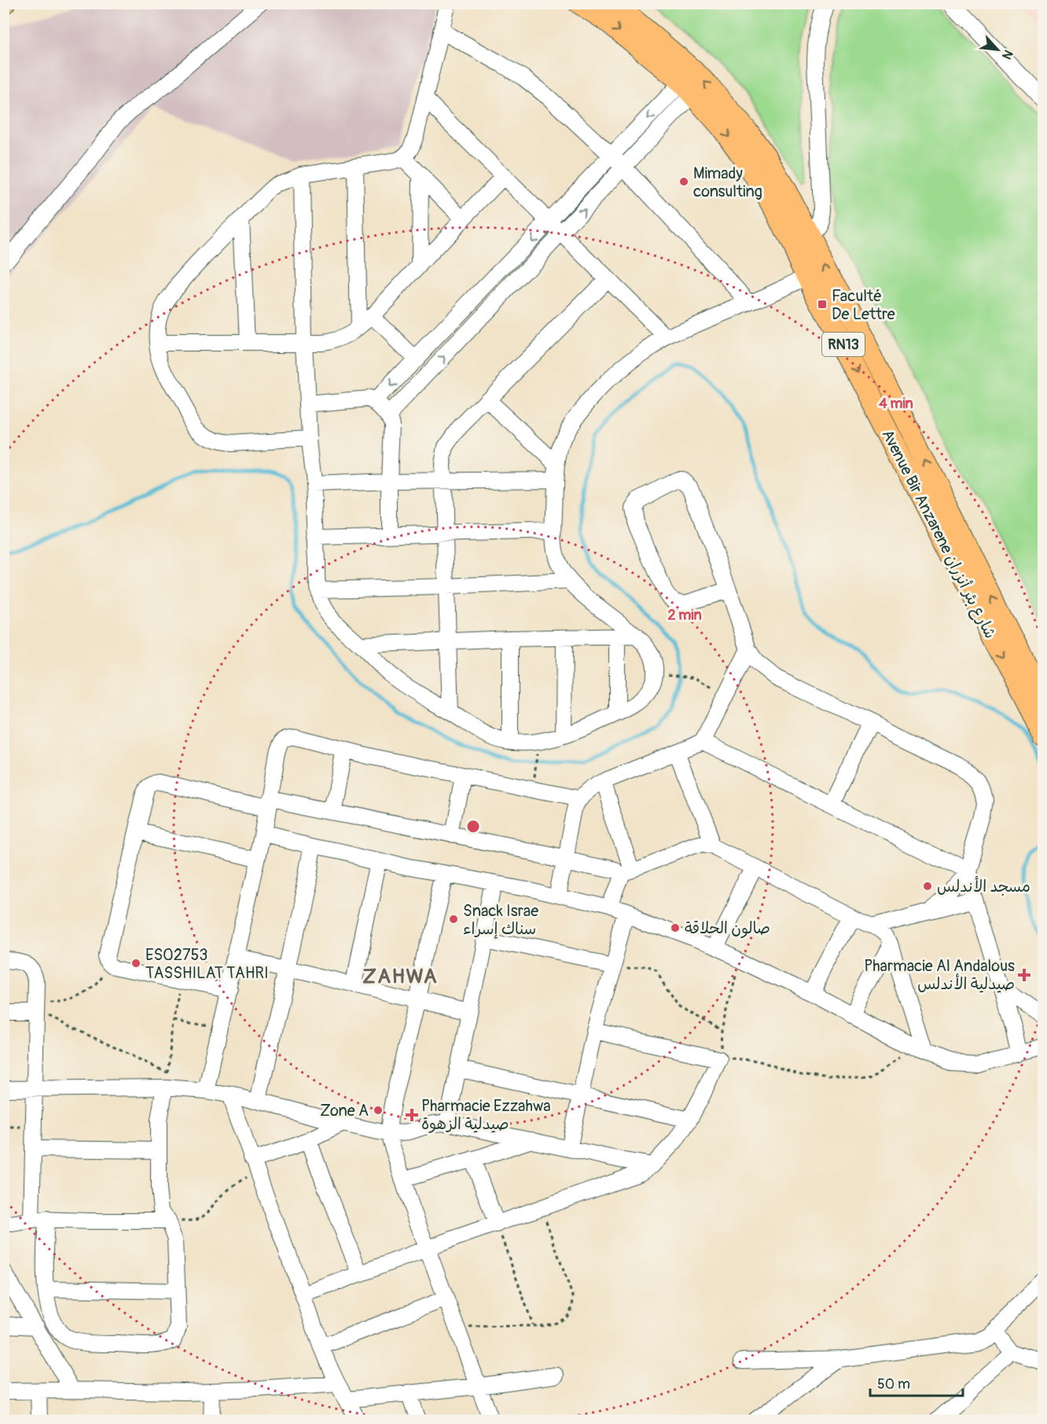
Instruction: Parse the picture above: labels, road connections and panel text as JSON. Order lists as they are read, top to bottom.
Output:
{
  "streets": {
    "main road": ["RN13", "Avenue Bir Anzarene شارع بئر أنزران"]
  },
  "districts": ["ZAHWA"],
  "places": {
    "other": [
      "Mimady consulting",
      "مسجد الأندلس",
      "Snack Israe سناك إسراء",
      "صالون الحلاقة",
      "ES02753 TASSHILAT TAHRI",
      "Zone A"
    ],
    "transit": ["Faculté De Lettre"],
    "health": ["Pharmacie Al Andalous صيدلية الأندلس", "Pharmacie Ezzahwa صيدلية الزهوة"]
  },
  "scale_bar": "50 m",
  "north": "bottom right",
  "rings": ["4 min", "2 min"]
}
